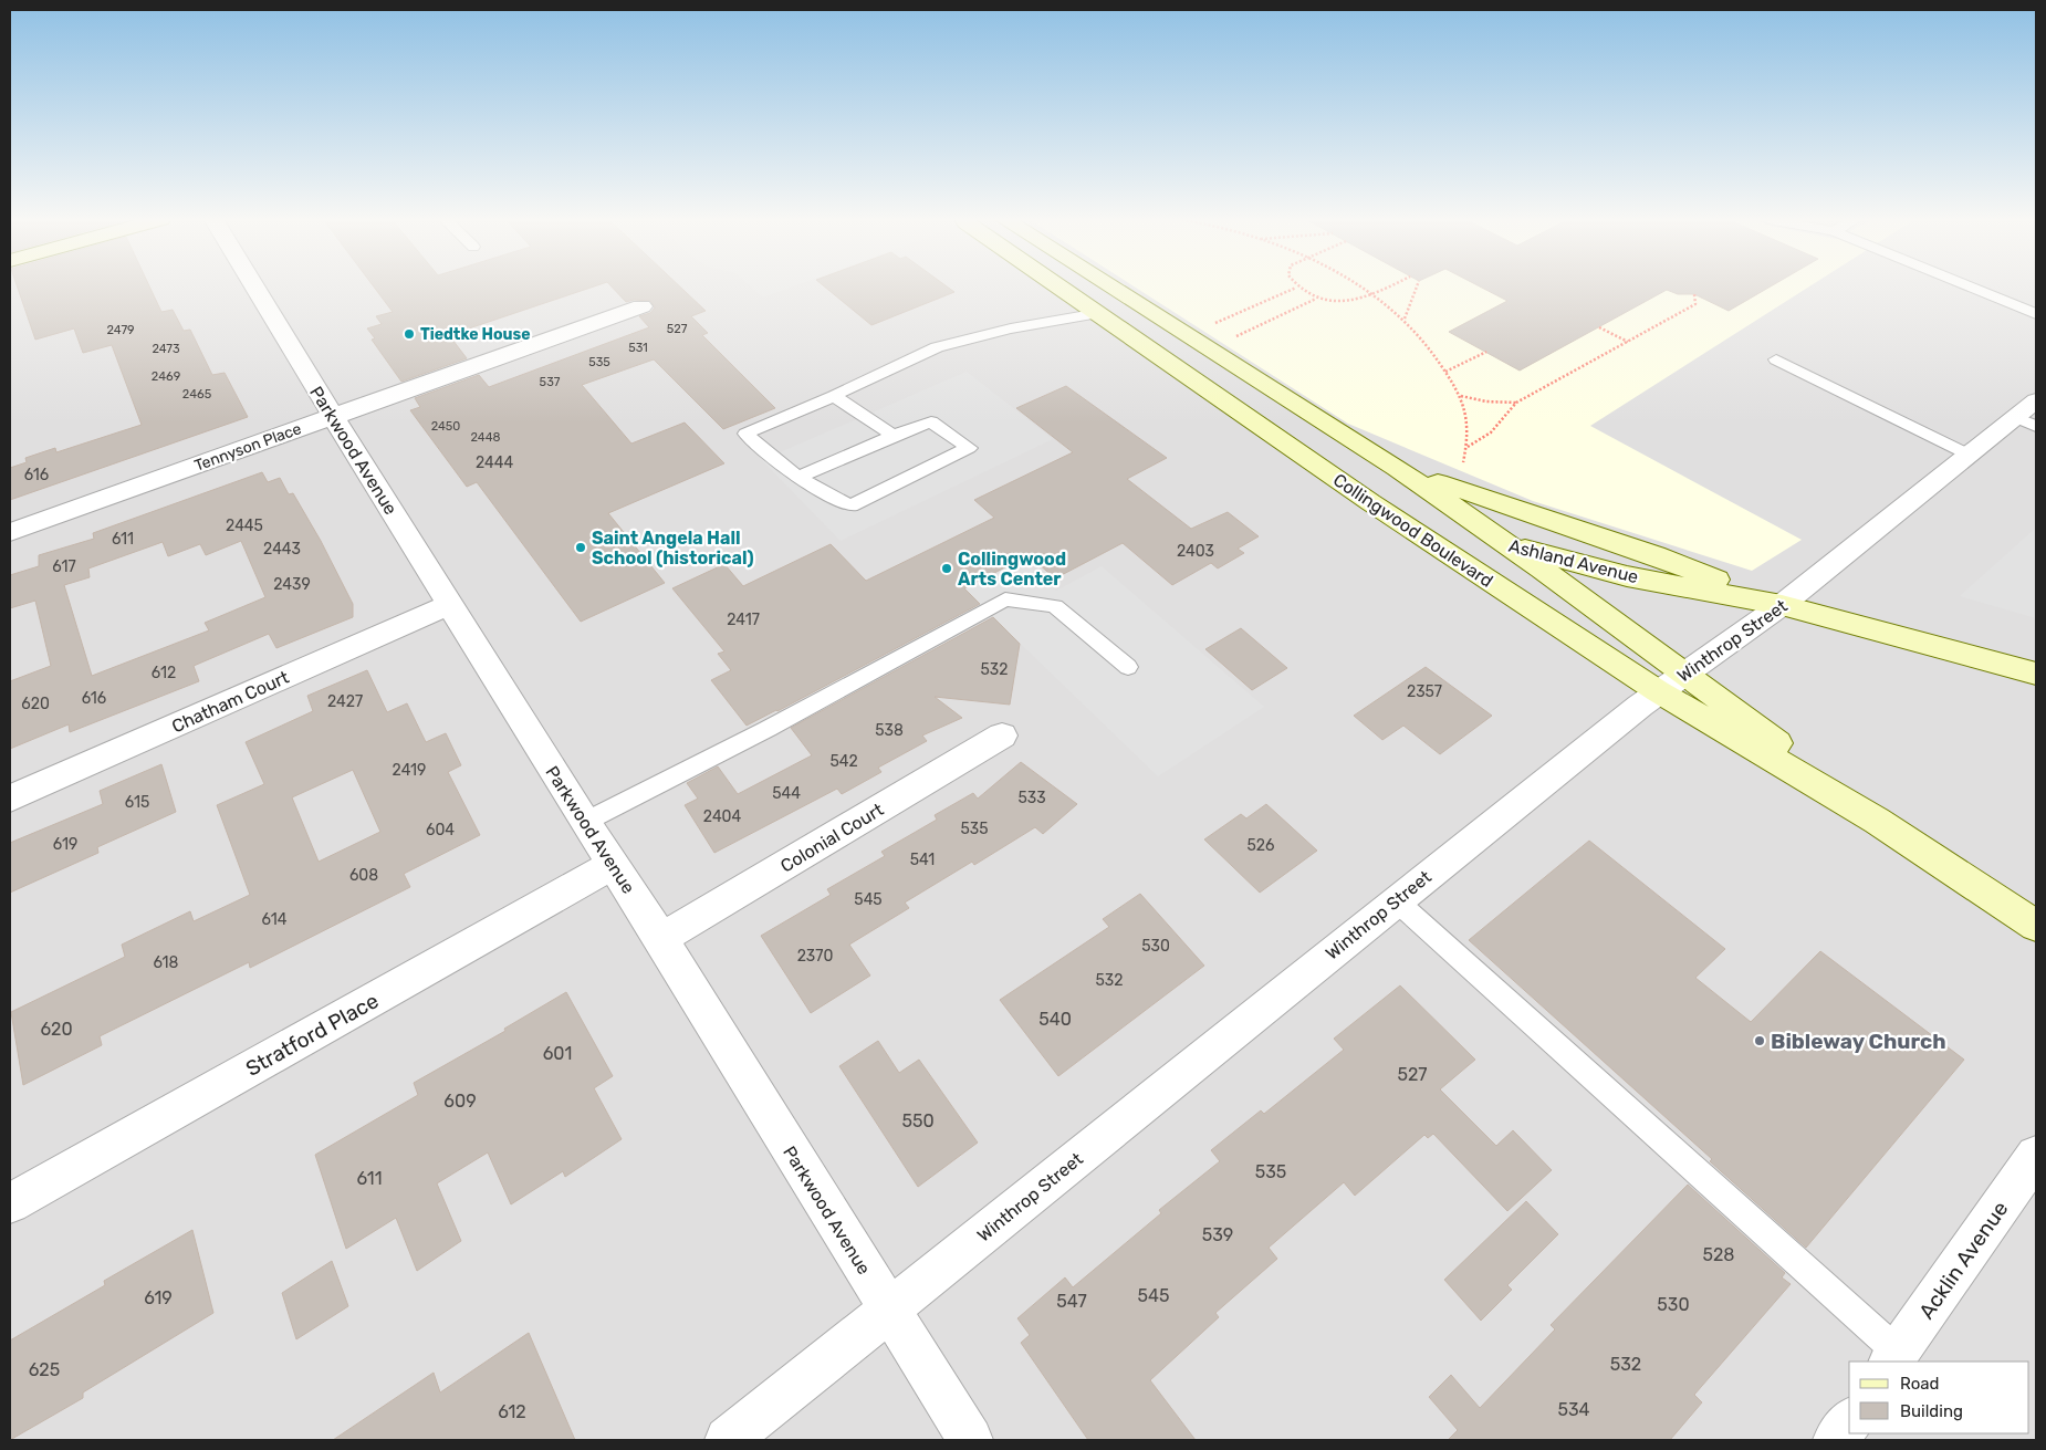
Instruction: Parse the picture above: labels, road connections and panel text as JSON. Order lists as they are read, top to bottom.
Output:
{
  "streets": {
    "main road": ["Collingwood Boulevard", "Ashland Avenue"],
    "street": [
      "Tennyson Place",
      "Parkwood Avenue",
      "Winthrop Street",
      "Chatham Court",
      "Colonial Court",
      "Stratford Place",
      "Acklin Avenue"
    ]
  },
  "crossings": [
    ["Tennyson Place", "Parkwood Avenue"],
    ["Parkwood Avenue", "Winthrop Street"],
    ["Parkwood Avenue", "Chatham Court"],
    ["Parkwood Avenue", "Colonial Court"],
    ["Parkwood Avenue", "Stratford Place"],
    ["Collingwood Boulevard", "Ashland Avenue"],
    ["Collingwood Boulevard", "Winthrop Street"],
    ["Ashland Avenue", "Winthrop Street"]
  ],
  "places": [
    "Tiedtke House",
    "Saint Angela Hall School (historical)",
    "Collingwood Arts Center",
    "Bibleway Church"
  ],
  "house_numbers": [
    "527",
    "2479",
    "531",
    "2473",
    "535",
    "2469",
    "537",
    "2465",
    "2450",
    "2448",
    "2444",
    "616",
    "2445",
    "611",
    "2443",
    "2403",
    "617",
    "2439",
    "2417",
    "532",
    "612",
    "2357",
    "616",
    "2427",
    "620",
    "538",
    "542",
    "2419",
    "544",
    "533",
    "615",
    "2404",
    "535",
    "604",
    "619",
    "526",
    "541",
    "608",
    "545",
    "614",
    "530",
    "2370",
    "618",
    "532",
    "540",
    "620",
    "601",
    "527",
    "609",
    "550",
    "535",
    "611",
    "539",
    "528",
    "545",
    "619",
    "547",
    "530",
    "532",
    "625",
    "534",
    "612"
  ],
  "legend": ["Road", "Building"]
}
